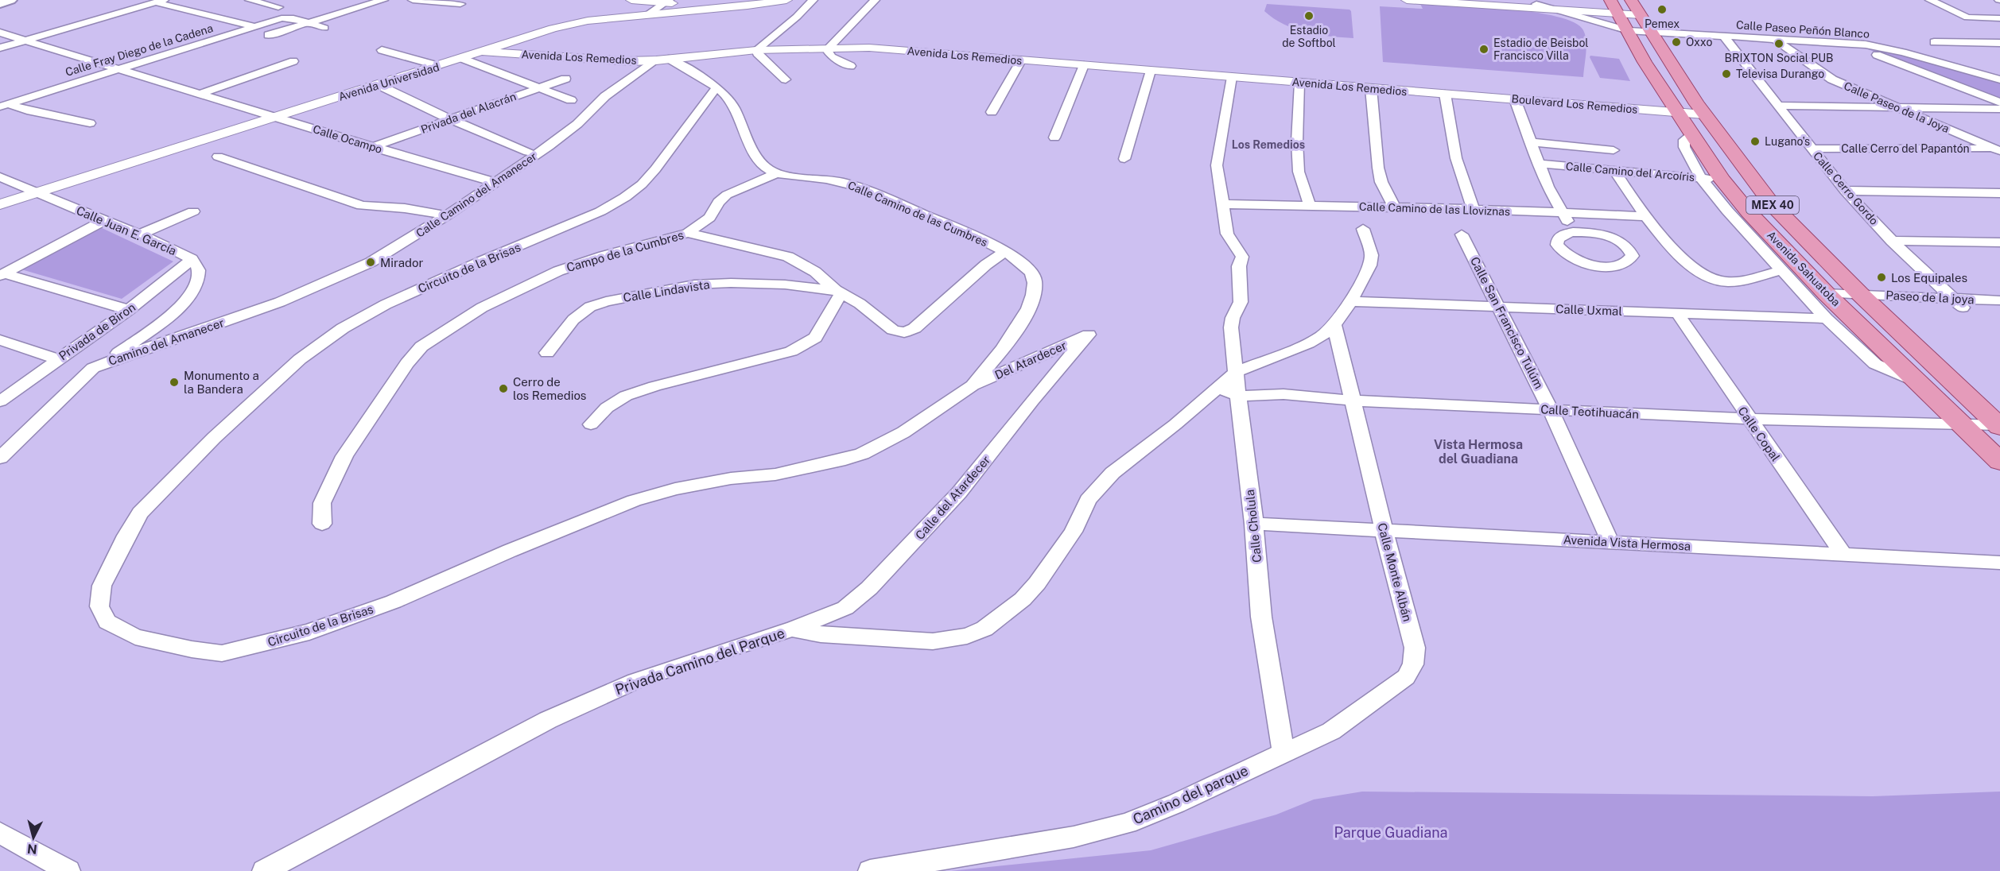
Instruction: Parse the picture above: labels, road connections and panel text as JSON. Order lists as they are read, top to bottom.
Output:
{
  "streets": {
    "main road": ["MEX 40", "Avenida Sahuatoba"],
    "street": [
      "Calle Paseo Peñón Blanco",
      "Calle Fray Diego de la Cadena",
      "Avenida Los Remedios",
      "Avenida Universidad",
      "Boulevard Los Remedios",
      "Calle Paseo de la Joya",
      "Privada del Alacrán",
      "Calle Ocampo",
      "Calle Cerro del Papantón",
      "Calle Camino del Arcoíris",
      "Calle Cerro Gordo",
      "Calle Camino del Amanecer",
      "Calle Camino de las Lloviznas",
      "Calle Camino de las Cumbres",
      "Calle Juan E. García",
      "Campo de la Cumbres",
      "Circuito de la Brisas",
      "Calle Lindavista",
      "Paseo de la joya",
      "Calle Uxmal",
      "Calle San Francisco Tulúm",
      "Privada de Biron",
      "Camino del Amanecer",
      "Del Atardecer",
      "Calle Teotihuacán",
      "Calle Copal",
      "Calle del Atardecer",
      "Calle Cholula",
      "Avenida Vista Hermosa",
      "Calle Monte Albán",
      "Privada Camino del Parque",
      "Camino del parque"
    ]
  },
  "crossings": [
    ["Calle Paseo Peñón Blanco", "Calle Paseo de la Joya"],
    ["Calle Paseo Peñón Blanco", "Calle Cerro Gordo"],
    ["Calle Paseo Peñón Blanco", "Avenida Sahuatoba"],
    ["Calle Fray Diego de la Cadena", "Calle Ocampo"],
    ["Avenida Los Remedios", "Avenida Universidad"],
    ["Avenida Los Remedios", "Boulevard Los Remedios"],
    ["Avenida Los Remedios", "Calle Camino del Amanecer"],
    ["Avenida Universidad", "Calle Ocampo"],
    ["Avenida Universidad", "Calle Juan E. García"],
    ["Boulevard Los Remedios", "Avenida Sahuatoba"],
    ["Calle Paseo de la Joya", "Calle Cerro del Papantón"],
    ["Privada del Alacrán", "Calle Ocampo"],
    ["Calle Ocampo", "Calle Camino del Amanecer"],
    ["Calle Cerro del Papantón", "Calle Cerro Gordo"],
    ["Calle Camino del Arcoíris", "Avenida Sahuatoba"],
    ["Calle Cerro Gordo", "Paseo de la joya"],
    ["Calle Camino del Amanecer", "Camino del Amanecer"],
    ["Calle Camino de las Lloviznas", "Calle Cholula"],
    ["Calle Camino de las Cumbres", "Campo de la Cumbres"],
    ["Calle Camino de las Cumbres", "Circuito de la Brisas"],
    ["Calle Camino de las Cumbres", "Calle Lindavista"],
    ["Calle Camino de las Cumbres", "Del Atardecer"],
    ["Calle Juan E. García", "Privada de Biron"],
    ["Calle Juan E. García", "Camino del Amanecer"],
    ["Campo de la Cumbres", "Calle Lindavista"],
    ["Circuito de la Brisas", "Del Atardecer"],
    ["Avenida Sahuatoba", "Paseo de la joya"],
    ["Avenida Sahuatoba", "Calle Uxmal"],
    ["Avenida Sahuatoba", "Calle Teotihuacán"],
    ["Paseo de la joya", "Calle Uxmal"],
    ["Calle Uxmal", "Calle San Francisco Tulúm"],
    ["Calle Uxmal", "Calle Copal"],
    ["Calle San Francisco Tulúm", "Calle Teotihuacán"],
    ["Calle San Francisco Tulúm", "Avenida Vista Hermosa"],
    ["Del Atardecer", "Calle del Atardecer"],
    ["Calle Teotihuacán", "Calle Copal"],
    ["Calle Teotihuacán", "Calle Cholula"],
    ["Calle Teotihuacán", "Calle Monte Albán"],
    ["Calle Teotihuacán", "Privada Camino del Parque"],
    ["Calle Copal", "Avenida Vista Hermosa"],
    ["Calle del Atardecer", "Privada Camino del Parque"],
    ["Calle Cholula", "Avenida Vista Hermosa"],
    ["Calle Cholula", "Calle Monte Albán"],
    ["Calle Cholula", "Privada Camino del Parque"],
    ["Calle Cholula", "Camino del parque"],
    ["Avenida Vista Hermosa", "Calle Monte Albán"],
    ["Calle Monte Albán", "Camino del parque"]
  ],
  "districts": ["Los Remedios", "Vista Hermosa del Guadiana"],
  "parks": ["Parque Guadiana"],
  "places": [
    "Pemex",
    "Estadio de Softbol",
    "Oxxo",
    "BRIXTON Social PUB",
    "Estadio de Beisbol Francisco Villa",
    "Televisa Durango",
    "Lugano's",
    "Mirador",
    "Los Equipales",
    "Monumento a la Bandera",
    "Cerro de los Remedios"
  ],
  "north": "bottom"
}
